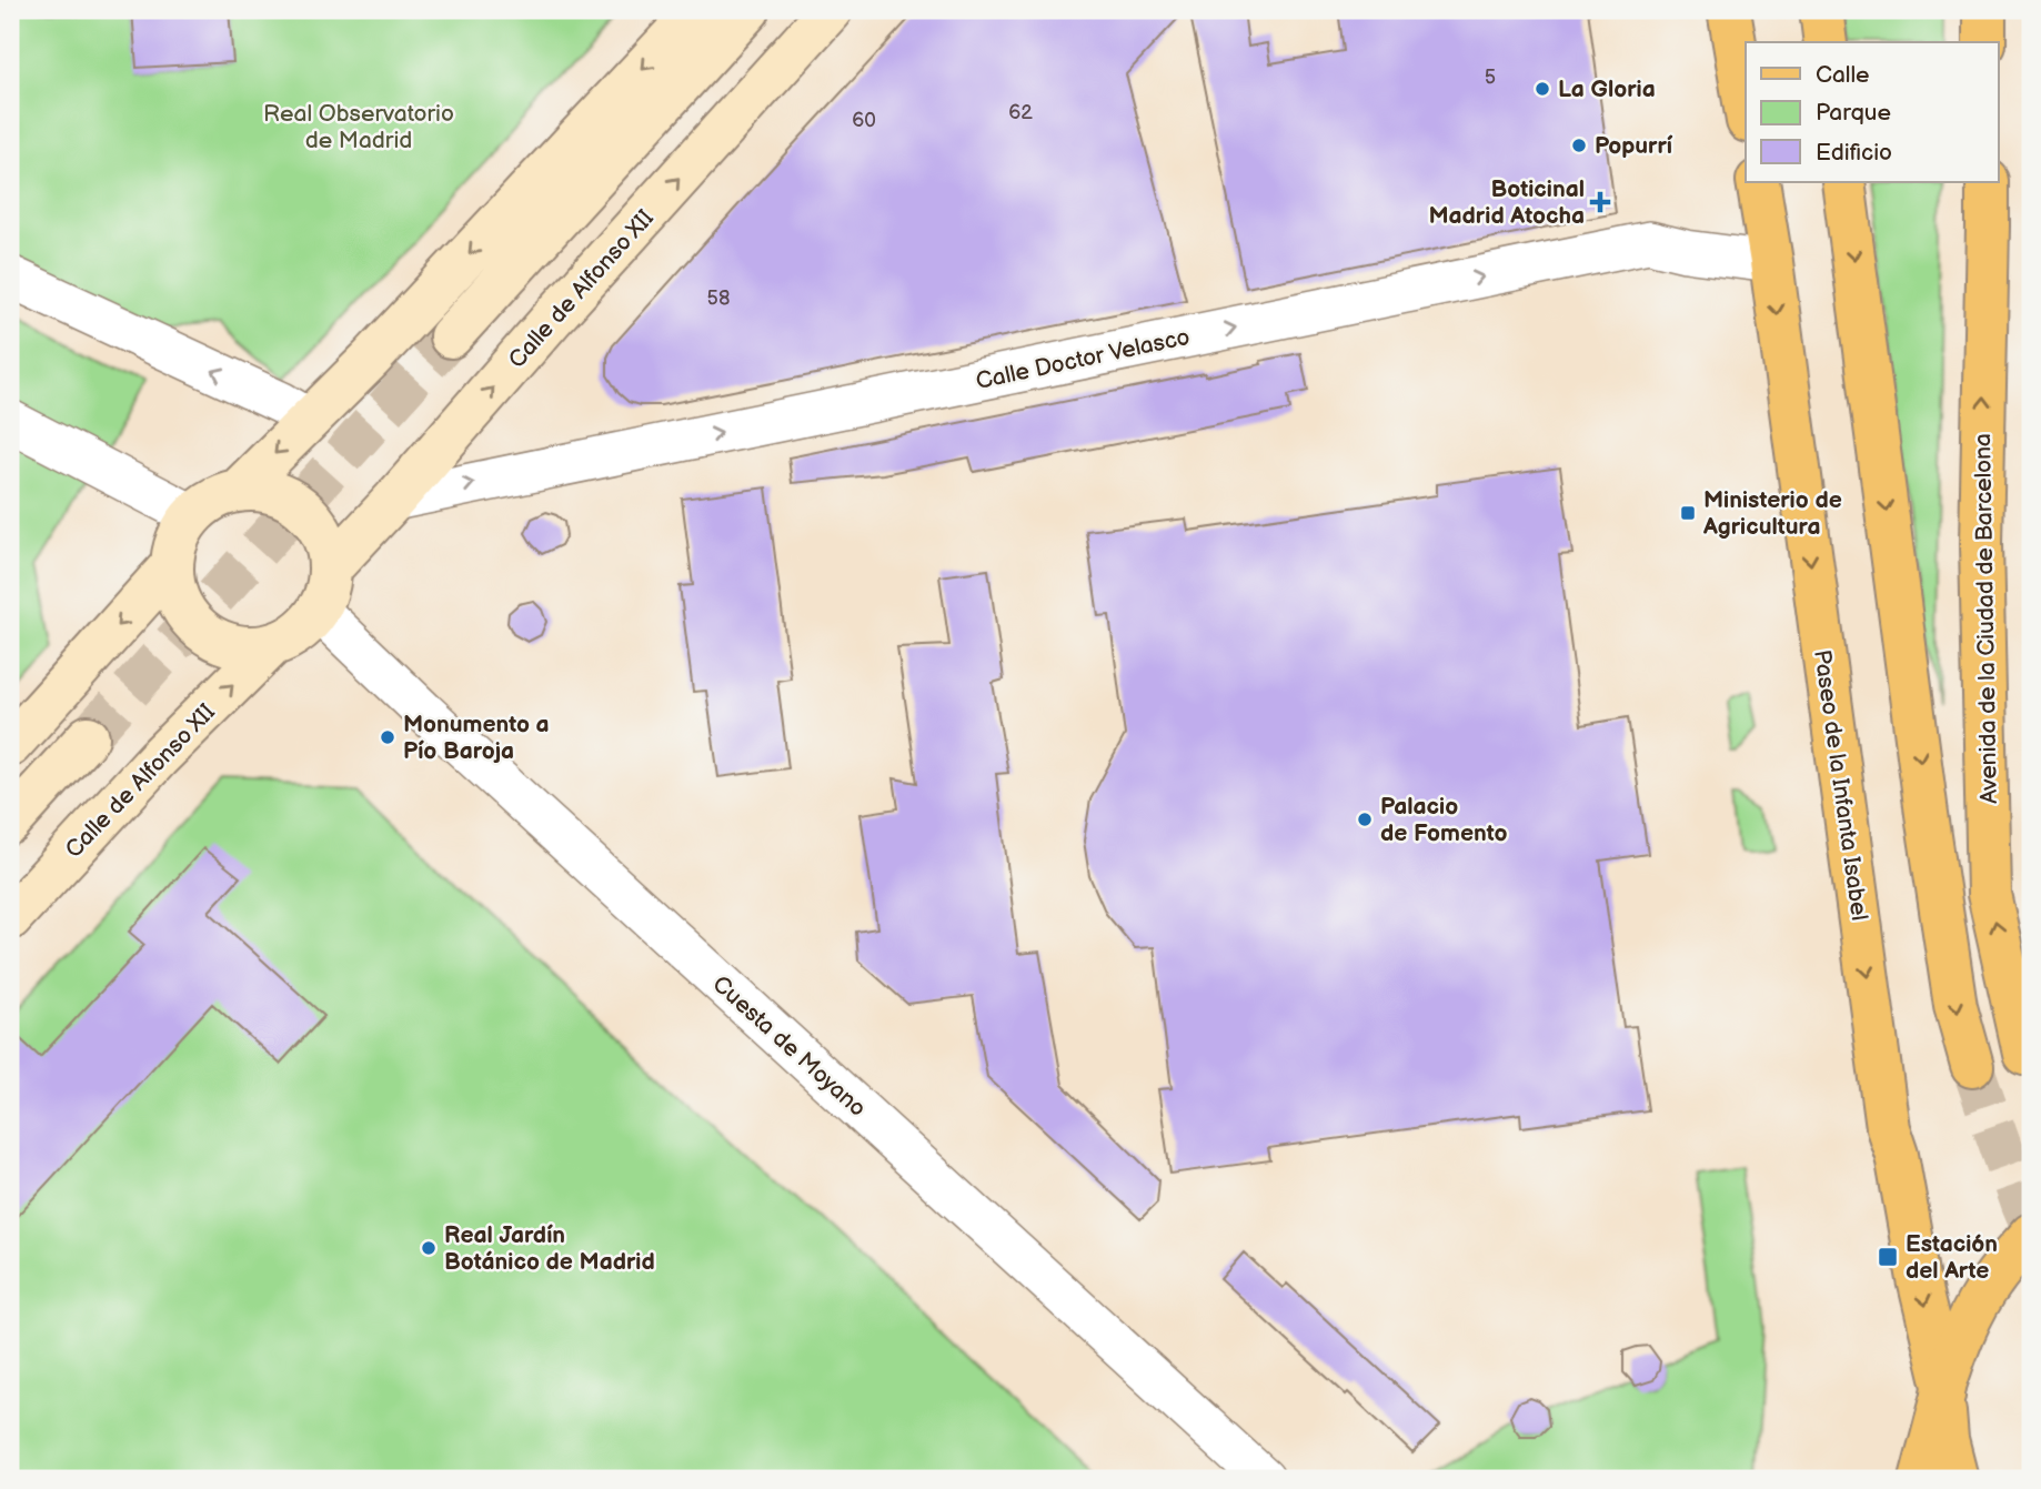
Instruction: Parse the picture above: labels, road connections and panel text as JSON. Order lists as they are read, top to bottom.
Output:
{
  "streets": {
    "main road": ["Calle de Alfonso XII", "Avenida de la Ciudad de Barcelona", "Paseo de la Infanta Isabel"],
    "street": ["Calle Doctor Velasco", "Cuesta de Moyano"]
  },
  "crossings": [
    ["Calle de Alfonso XII", "Calle Doctor Velasco"],
    ["Calle de Alfonso XII", "Cuesta de Moyano"],
    ["Calle Doctor Velasco", "Paseo de la Infanta Isabel"]
  ],
  "one_way": ["Calle Doctor Velasco"],
  "parks": ["Real Observatorio de Madrid"],
  "places": {
    "other": [
      "La Gloria",
      "Popurrí",
      "Monumento a Pío Baroja",
      "Palacio de Fomento",
      "Real Jardín Botánico de Madrid"
    ],
    "health": ["Boticinal Madrid Atocha"],
    "transit": ["Ministerio de Agricultura", "Estación del Arte"]
  },
  "house_numbers": [
    "5",
    "62",
    "60",
    "58"
  ],
  "legend": ["Calle", "Parque", "Edificio"]
}
